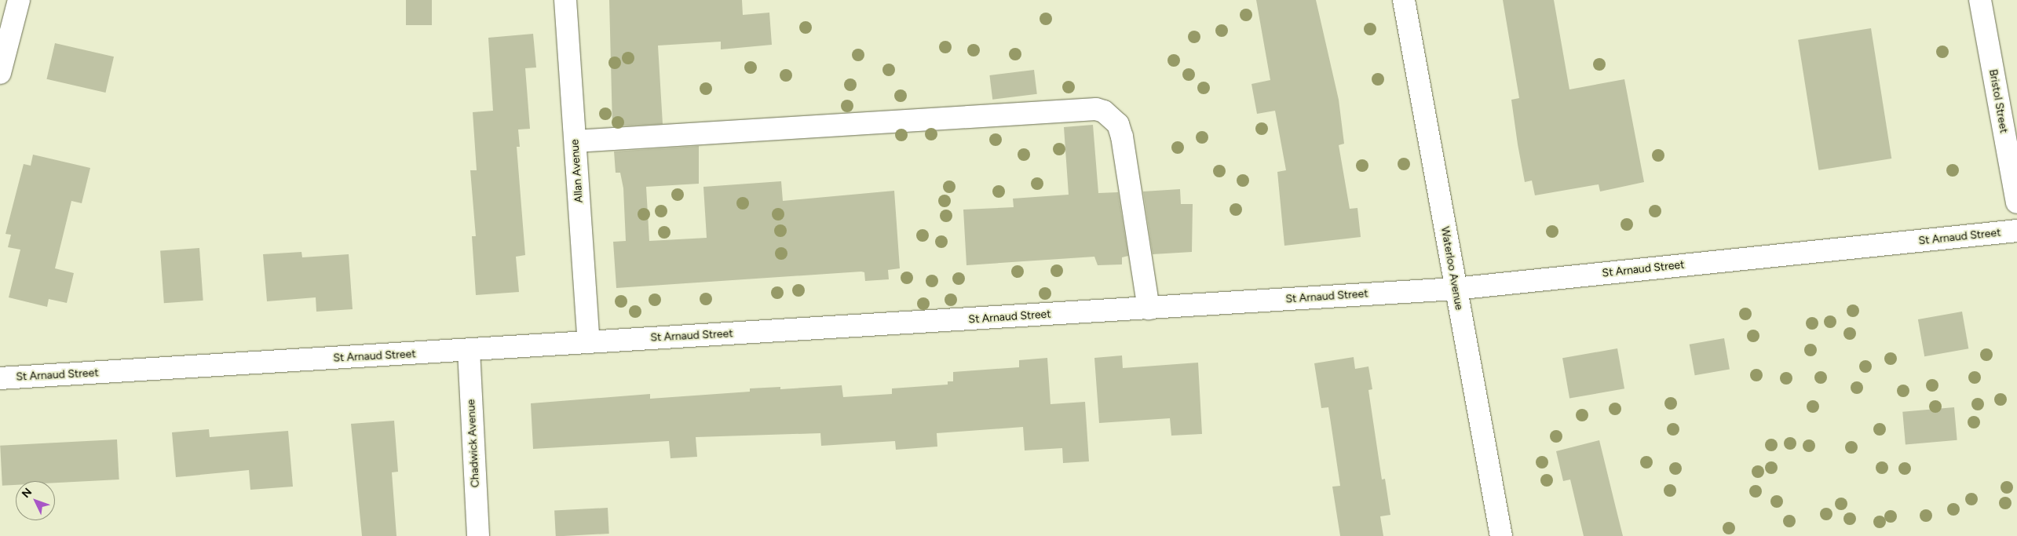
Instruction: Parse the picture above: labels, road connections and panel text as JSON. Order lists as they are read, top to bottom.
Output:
{
  "streets": {
    "street": [
      "Bristol Street",
      "Allan Avenue",
      "St Arnaud Street",
      "Waterloo Avenue",
      "Chadwick Avenue"
    ]
  },
  "crossings": [
    ["Allan Avenue", "St Arnaud Street"],
    ["St Arnaud Street", "Waterloo Avenue"],
    ["St Arnaud Street", "Chadwick Avenue"]
  ],
  "north": "top left"
}
